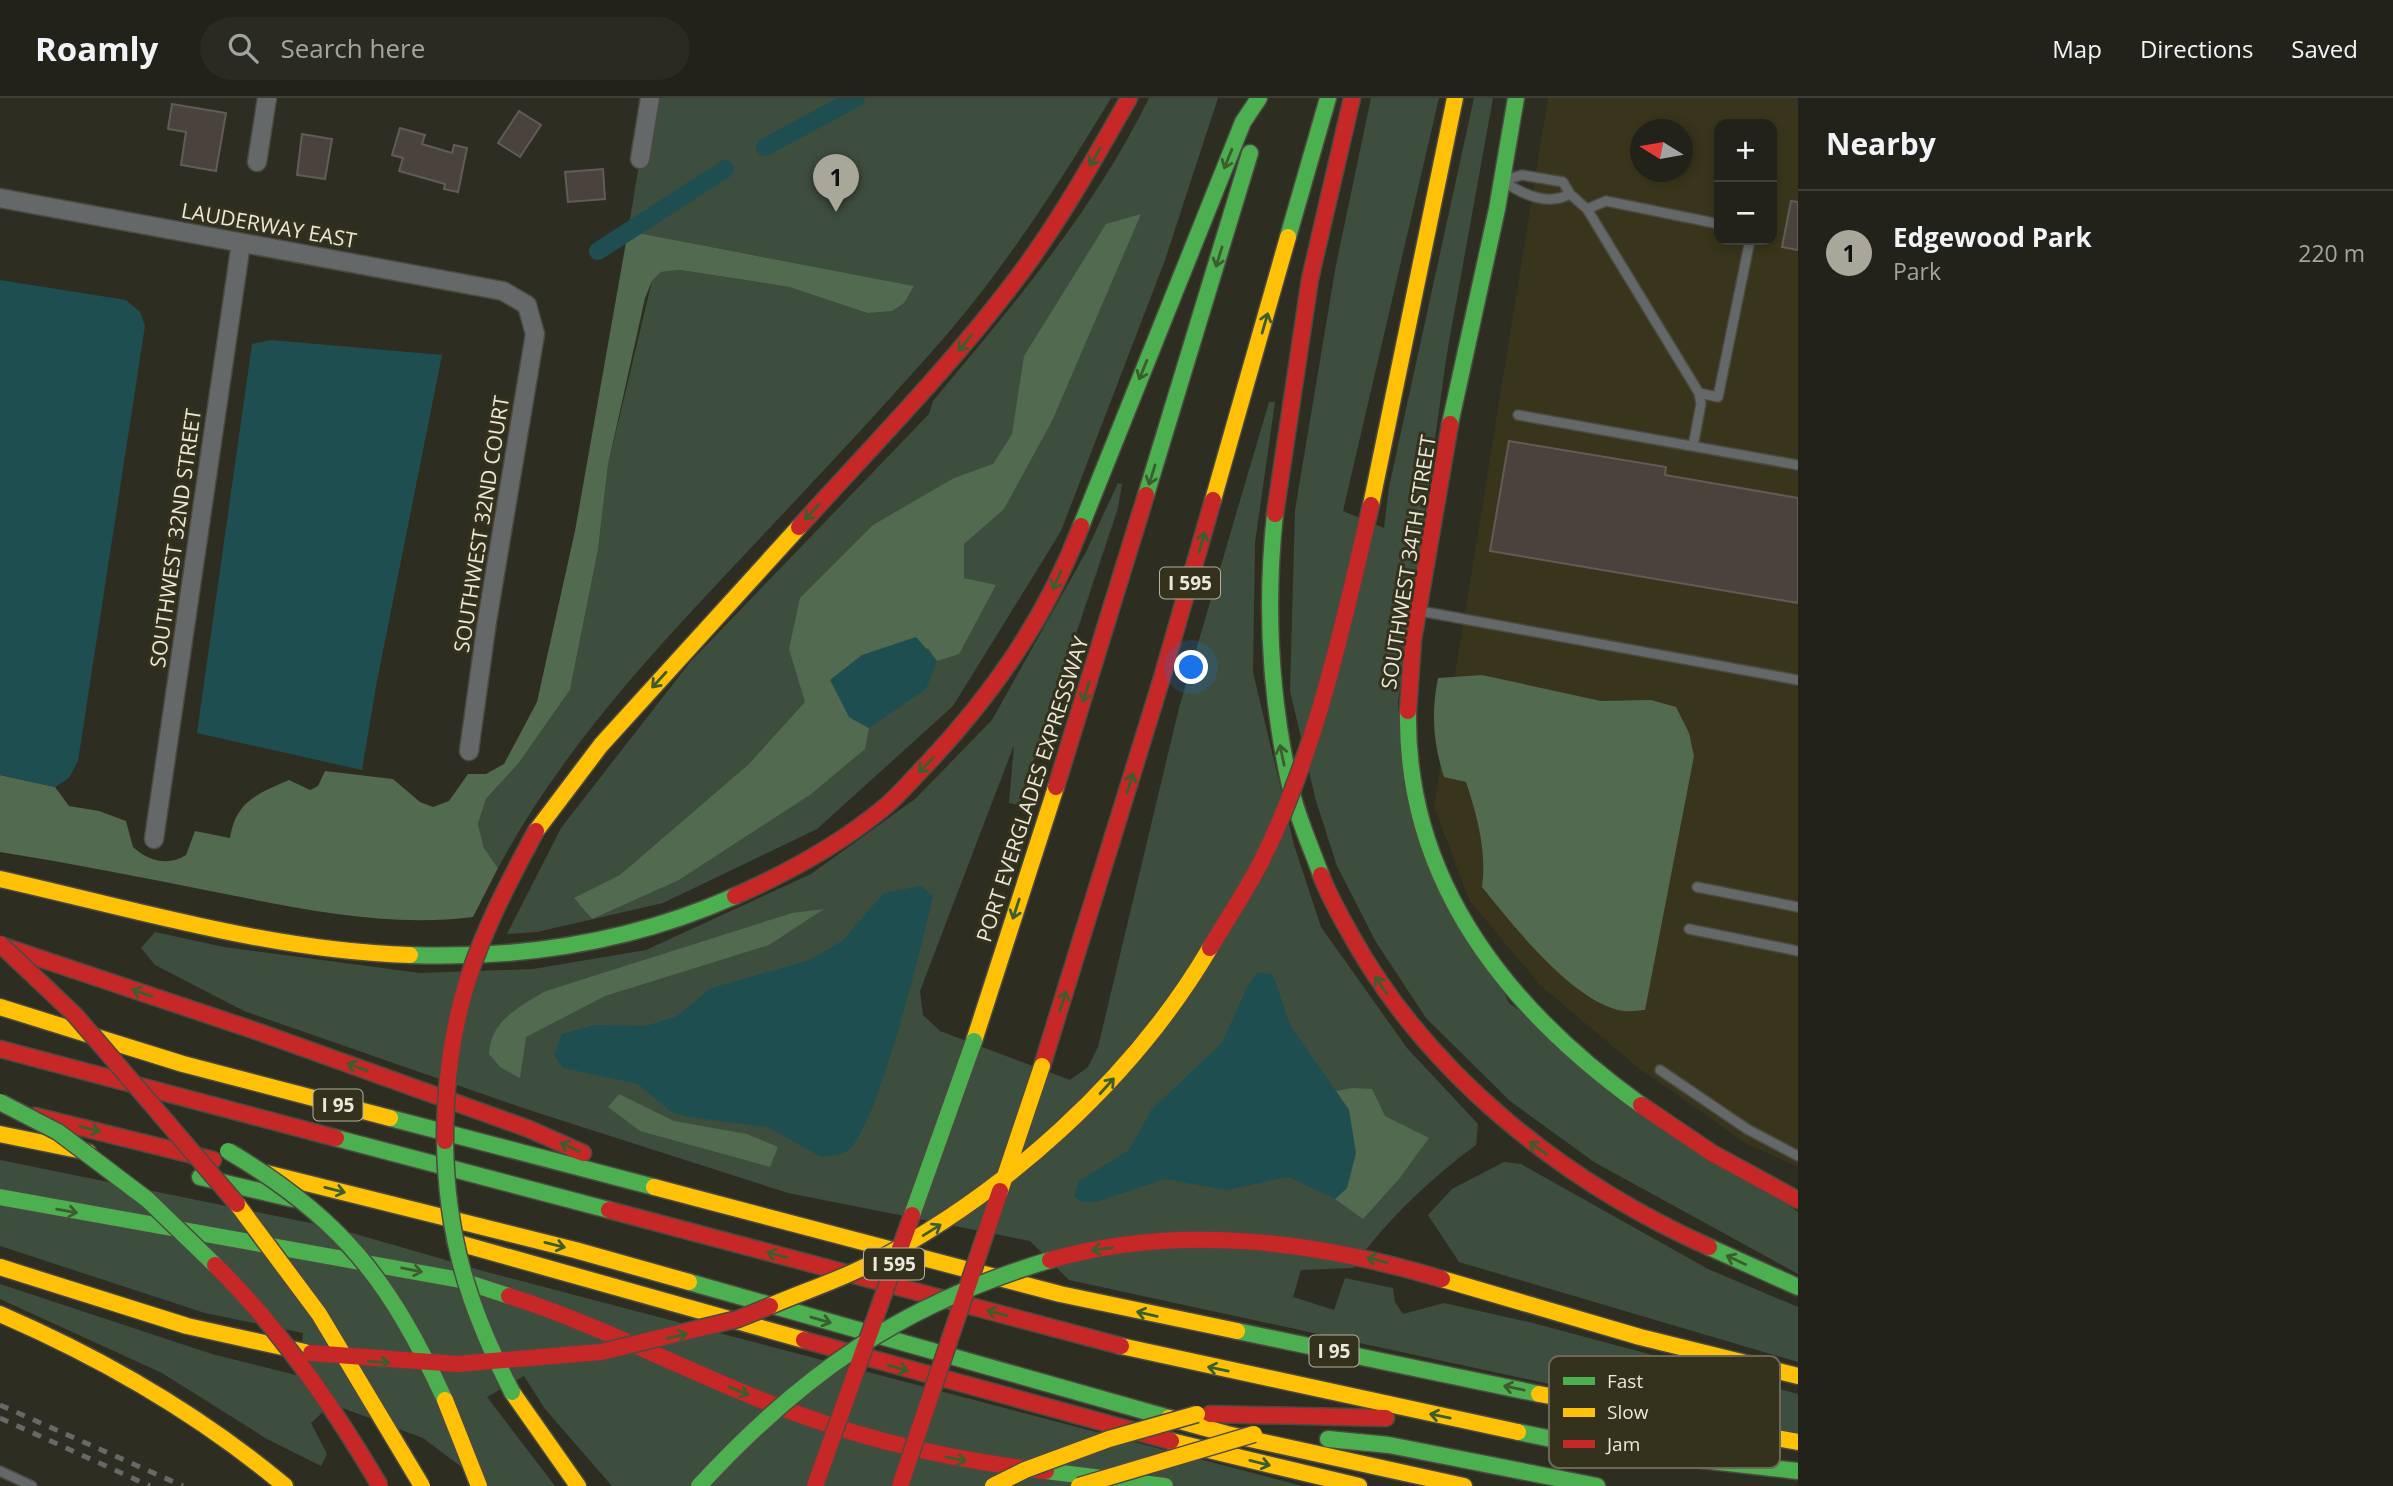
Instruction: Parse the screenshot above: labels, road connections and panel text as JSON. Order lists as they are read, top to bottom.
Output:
{
  "streets": {
    "main road": [
      "SOUTHWEST 34TH STREET",
      "I 595",
      "PORT EVERGLADES EXPRESSWAY",
      "I 95"
    ],
    "street": ["LAUDERWAY EAST", "SOUTHWEST 32ND COURT", "SOUTHWEST 32ND STREET"]
  },
  "crossings": [
    ["LAUDERWAY EAST", "SOUTHWEST 32ND COURT"],
    ["LAUDERWAY EAST", "SOUTHWEST 32ND STREET"]
  ],
  "legend": ["Fast", "Slow", "Jam"],
  "north": "left",
  "page": {
    "header": "Roamly",
    "search": "Search here",
    "nav": ["Map", "Directions", "Saved"],
    "heading": "Nearby",
    "map_buttons": ["+", "−"],
    "pins": "1",
    "list": [
      {
        "mark": "1",
        "name": "Edgewood Park",
        "note": "Park",
        "value": "220 m"
      }
    ]
  }
}
